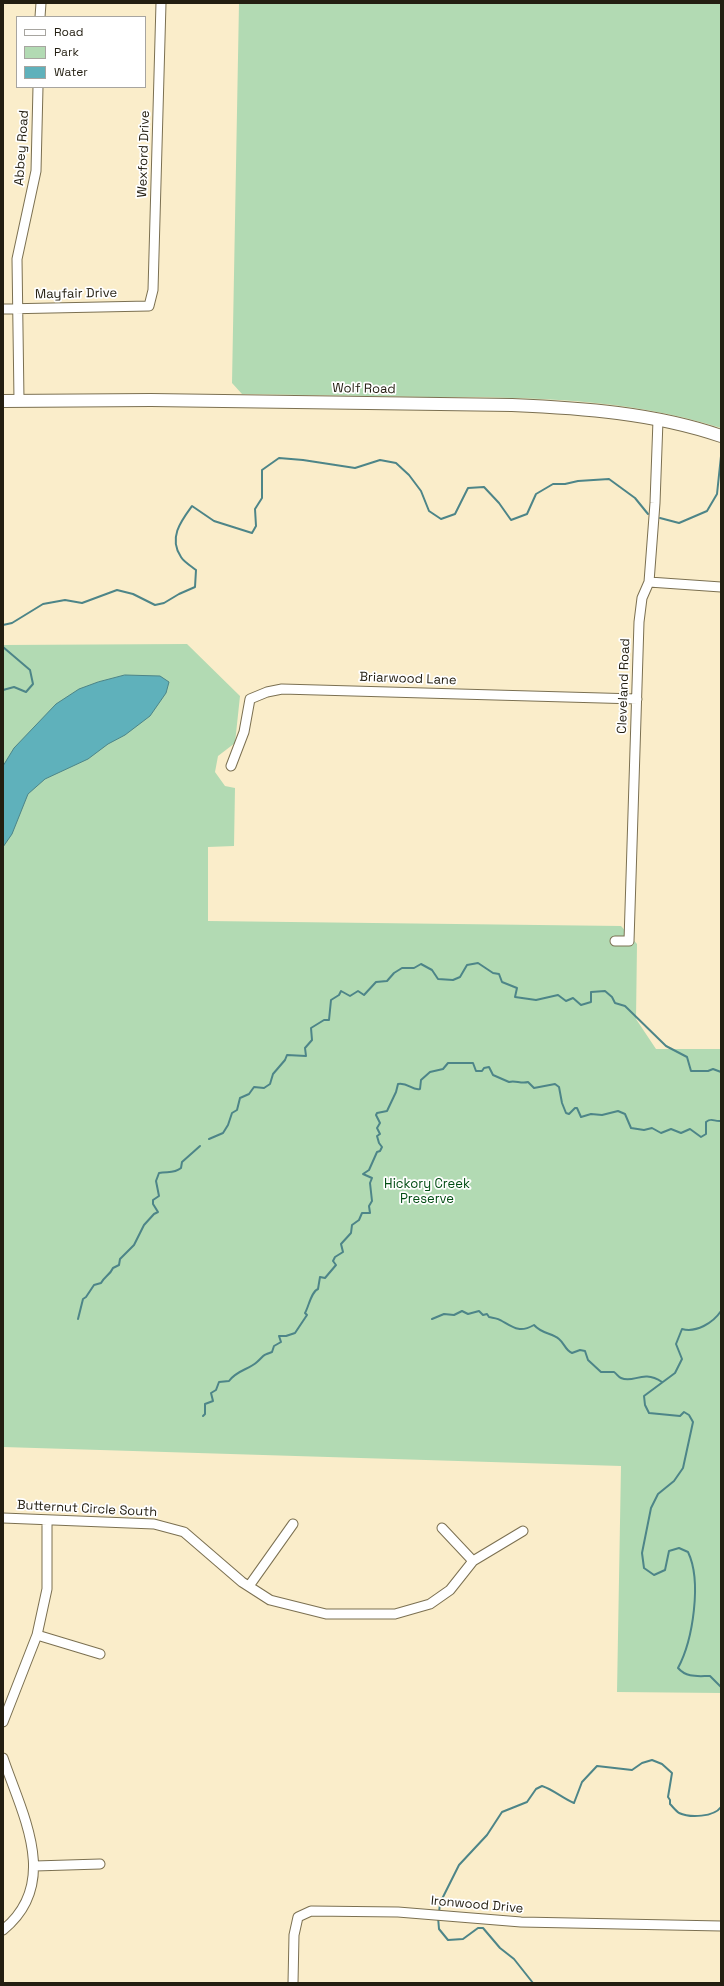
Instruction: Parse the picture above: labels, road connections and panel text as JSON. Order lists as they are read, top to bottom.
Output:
{
  "streets": {
    "main road": ["Wolf Road"],
    "street": [
      "Abbey Road",
      "Wexford Drive",
      "Mayfair Drive",
      "Briarwood Lane",
      "Cleveland Road",
      "Butternut Circle South",
      "Ironwood Drive"
    ]
  },
  "crossings": [
    ["Abbey Road", "Mayfair Drive"],
    ["Abbey Road", "Wolf Road"],
    ["Wexford Drive", "Mayfair Drive"],
    ["Wolf Road", "Cleveland Road"],
    ["Briarwood Lane", "Cleveland Road"]
  ],
  "parks": ["Hickory Creek Preserve"],
  "legend": ["Road", "Park", "Water"]
}
